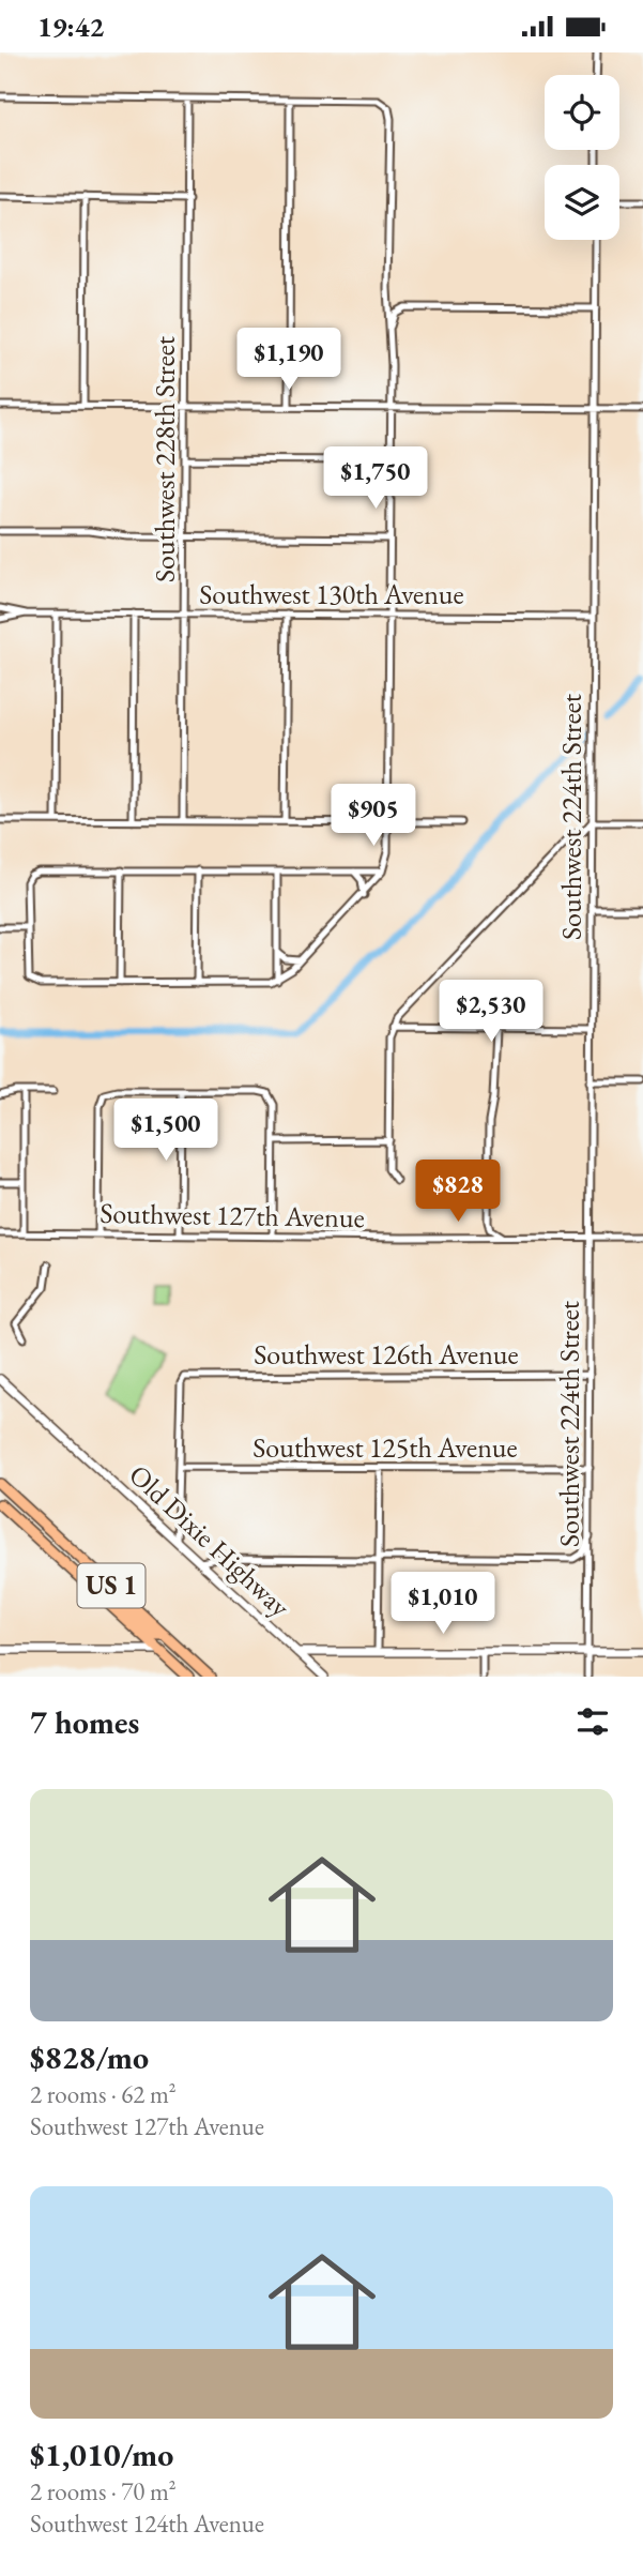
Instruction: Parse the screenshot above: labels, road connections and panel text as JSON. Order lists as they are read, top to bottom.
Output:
{
  "streets": {
    "highway": ["US 1"],
    "street": [
      "Southwest 228th Street",
      "Southwest 130th Avenue",
      "Southwest 224th Street",
      "Southwest 127th Avenue",
      "Southwest 126th Avenue",
      "Southwest 125th Avenue",
      "Old Dixie Highway"
    ]
  },
  "crossings": [
    ["Southwest 228th Street", "Southwest 130th Avenue"],
    ["Southwest 130th Avenue", "Southwest 224th Street"],
    ["Southwest 224th Street", "Southwest 127th Avenue"],
    ["Southwest 224th Street", "Southwest 126th Avenue"],
    ["Southwest 224th Street", "Southwest 125th Avenue"],
    ["Southwest 126th Avenue", "Southwest 125th Avenue"]
  ],
  "page": {
    "status": "19:42",
    "price": [
      "$1,190",
      "$1,750",
      "$905",
      "$2,530",
      "$1,500",
      "$828",
      "$1,010"
    ],
    "heading": "7 homes",
    "list": [
      {
        "name": "$828/mo",
        "note": "2 rooms · 62 m² · Southwest 127th Avenue"
      },
      {
        "name": "$1,010/mo",
        "note": "2 rooms · 70 m² · Southwest 124th Avenue"
      }
    ]
  }
}
